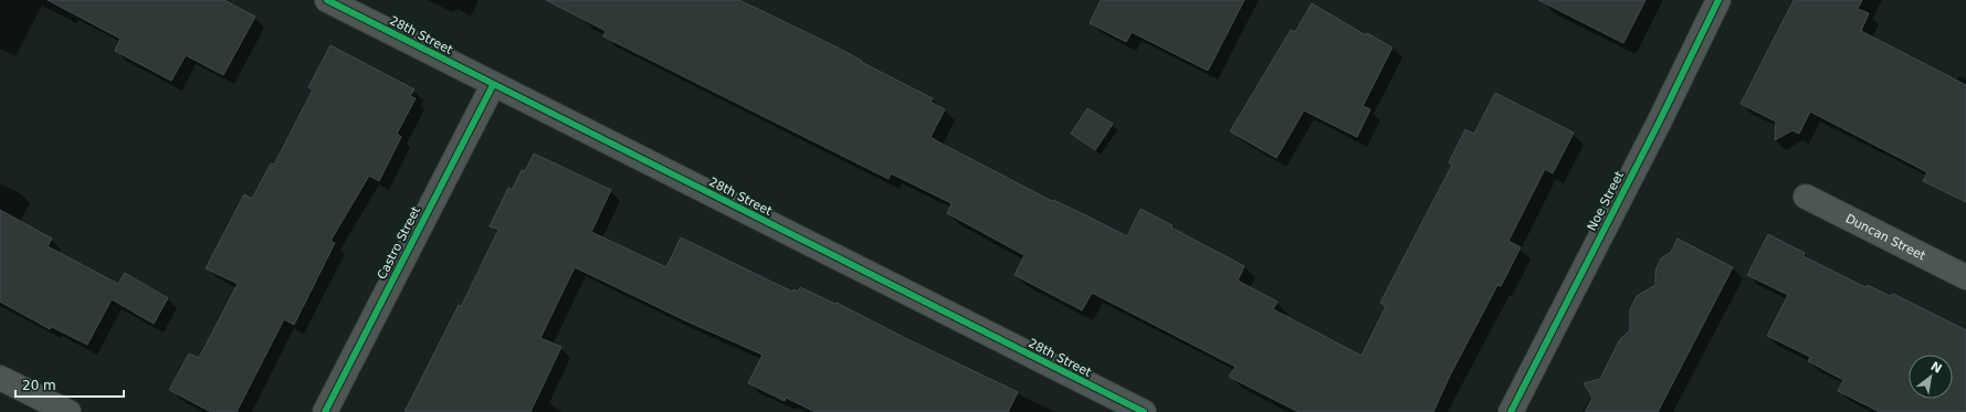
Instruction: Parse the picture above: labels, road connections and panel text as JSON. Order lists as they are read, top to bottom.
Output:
{
  "streets": {
    "street": [
      "28th Street",
      "Noe Street",
      "Duncan Street",
      "Castro Street"
    ]
  },
  "crossings": [
    ["28th Street", "Castro Street"]
  ],
  "scale_bar": "20 m",
  "north": "top right"
}
